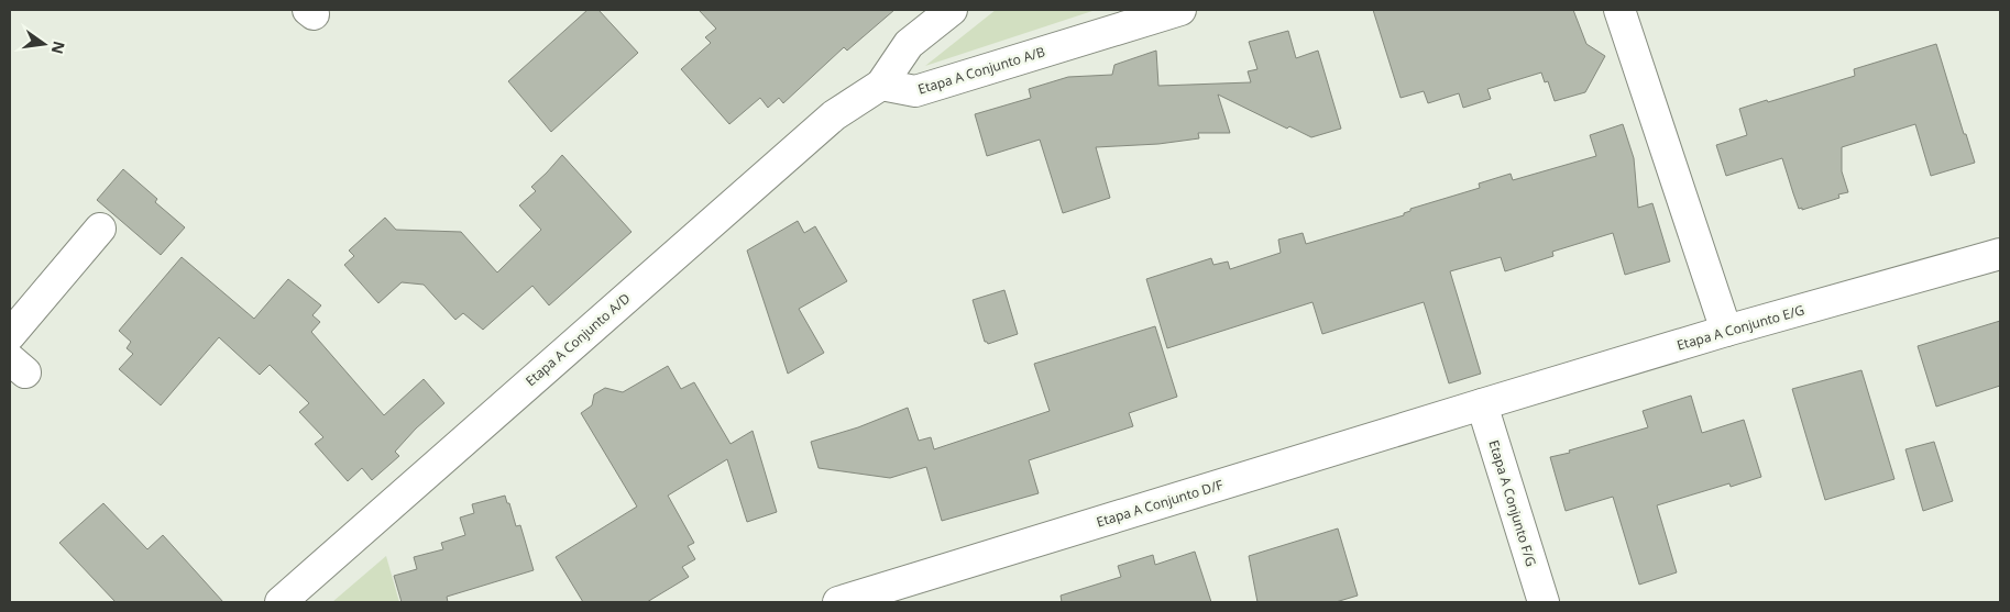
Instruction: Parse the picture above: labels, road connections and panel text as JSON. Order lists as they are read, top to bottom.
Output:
{
  "streets": {
    "street": [
      "Etapa A Conjunto A/B",
      "Etapa A Conjunto E/G",
      "Etapa A Conjunto A/D",
      "Etapa A Conjunto D/F",
      "Etapa A Conjunto F/G"
    ]
  },
  "crossings": [
    ["Etapa A Conjunto A/B", "Etapa A Conjunto A/D"],
    ["Etapa A Conjunto E/G", "Etapa A Conjunto D/F"],
    ["Etapa A Conjunto E/G", "Etapa A Conjunto F/G"],
    ["Etapa A Conjunto D/F", "Etapa A Conjunto F/G"]
  ],
  "north": "right"
}
